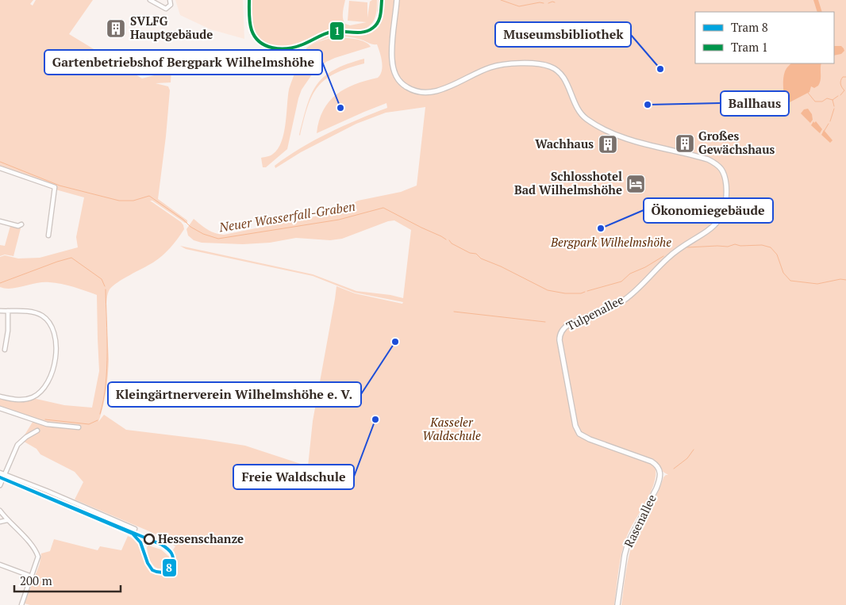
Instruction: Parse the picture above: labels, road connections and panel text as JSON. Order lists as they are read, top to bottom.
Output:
{
  "streets": {
    "main road": ["Tulpenallee", "Rasenallee"]
  },
  "crossings": [
    ["Tulpenallee", "Rasenallee"]
  ],
  "water": ["Neuer Wasserfall-Graben"],
  "parks": ["Bergpark Wilhelmshöhe", "Kasseler Waldschule"],
  "places": {
    "building": ["SVLFG Hauptgebäude", "Großes Gewächshaus", "Wachhaus"],
    "other": [
      "Museumsbibliothek",
      "Ballhaus",
      "Gartenbetriebshof Bergpark Wilhelmshöhe",
      "Ökonomiegebäude",
      "Kleingärtnerverein Wilhelmshöhe e. V.",
      "Freie Waldschule",
      "Hessenschanze"
    ],
    "hotel": ["Schlosshotel Bad Wilhelmshöhe"]
  },
  "lines": ["tram line 1", "tram line 8"],
  "legend": ["Tram 8", "Tram 1"],
  "scale_bar": "200 m"
}
